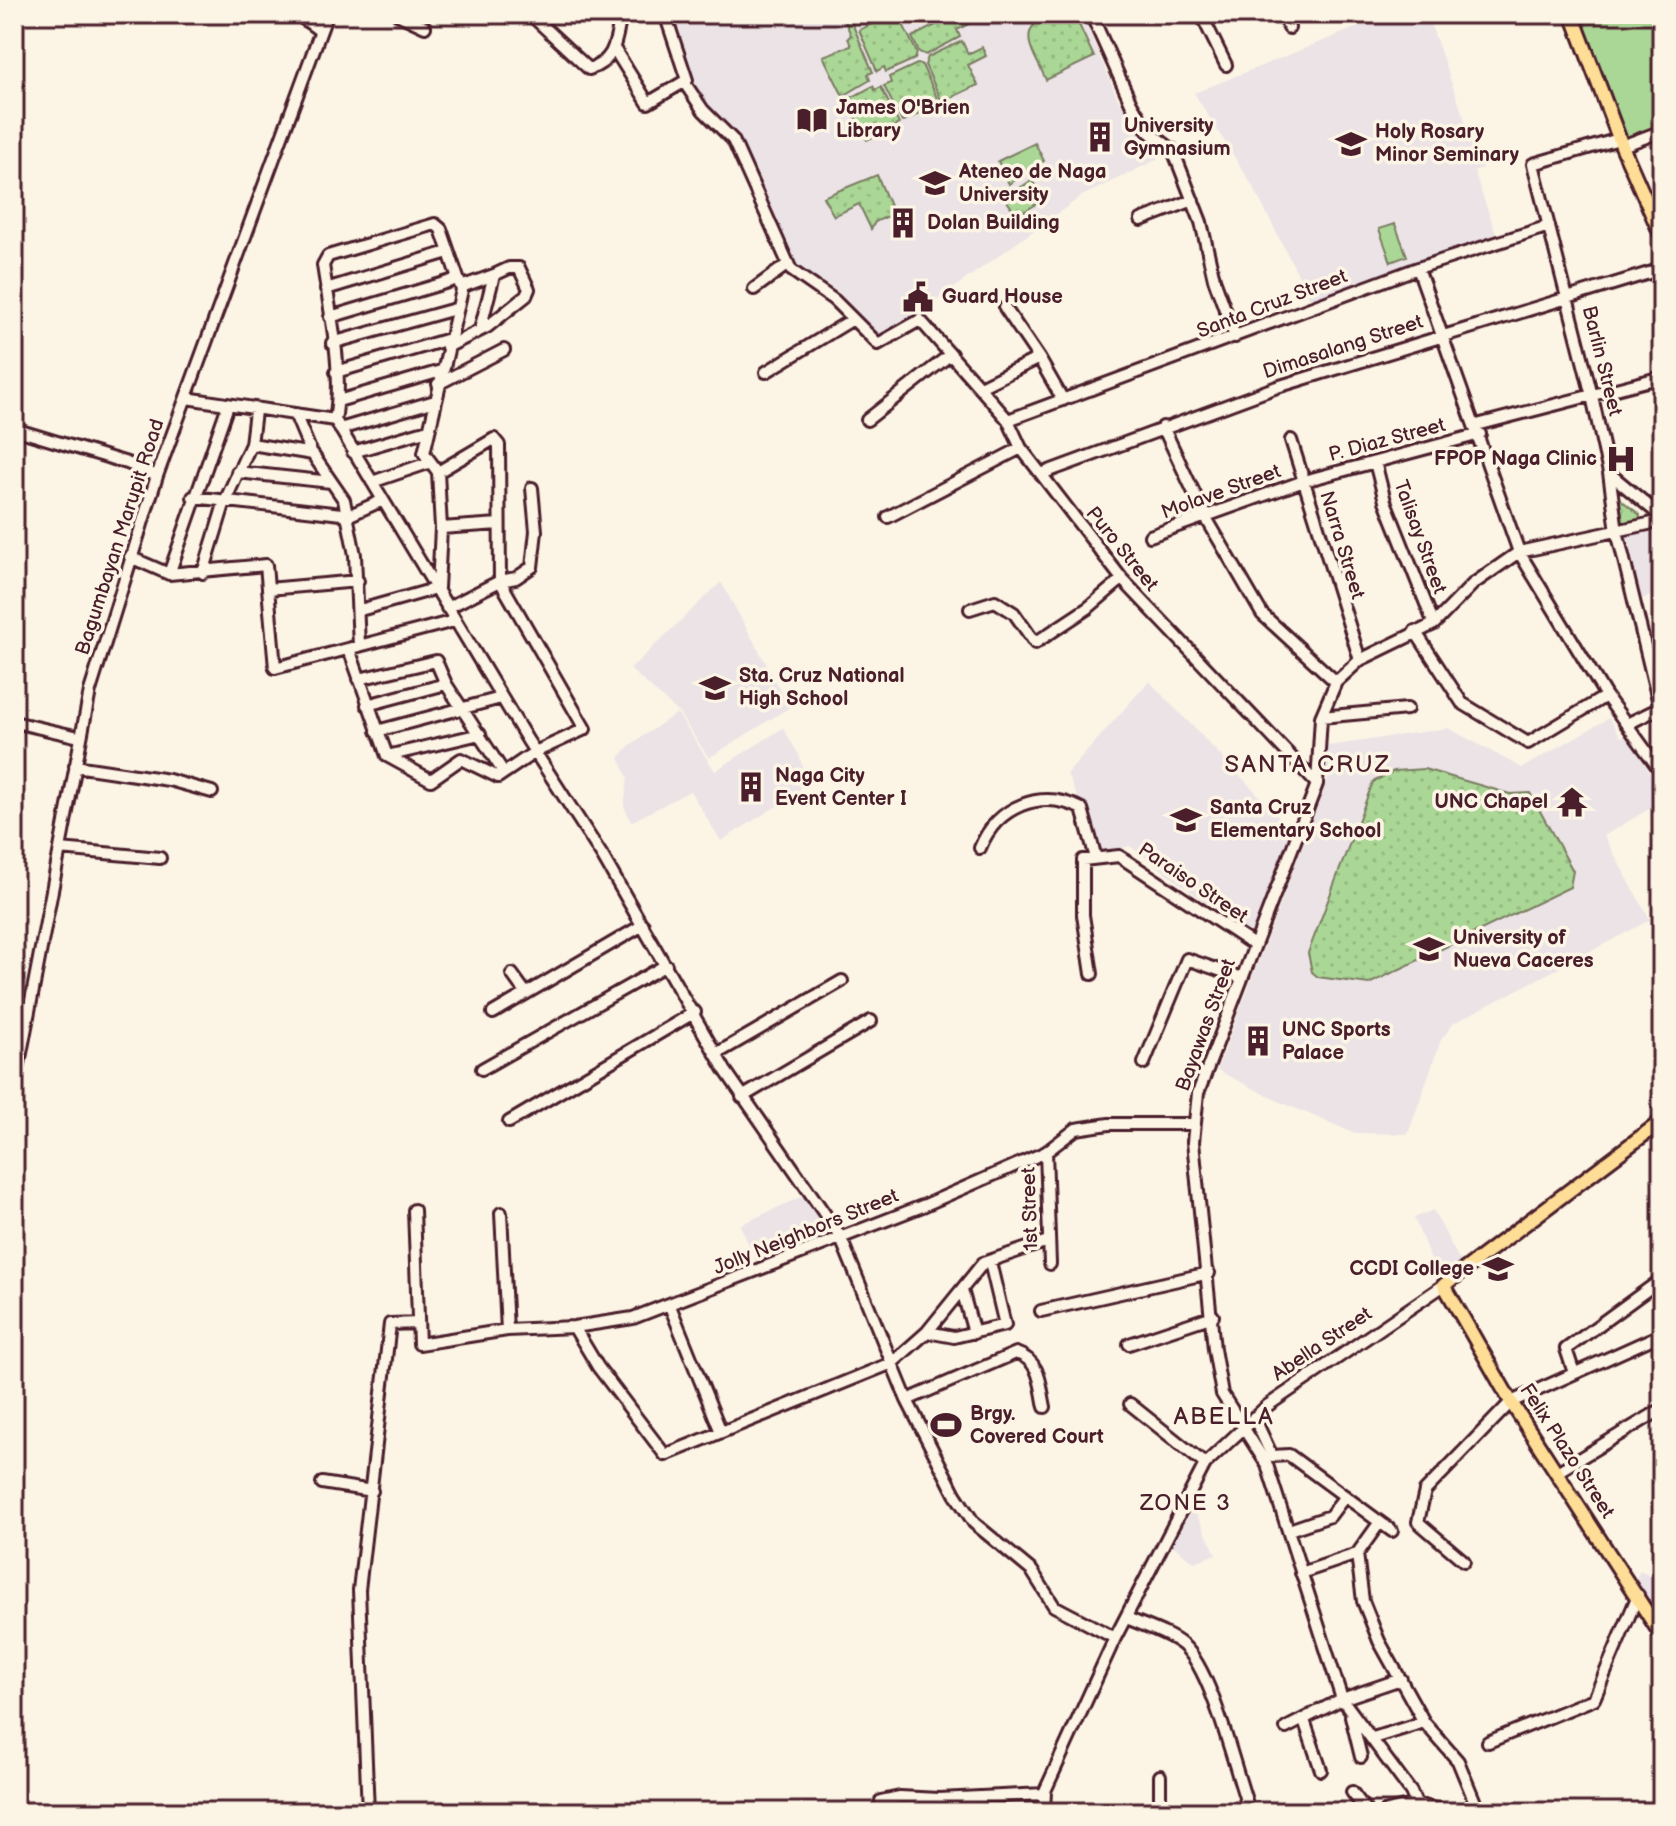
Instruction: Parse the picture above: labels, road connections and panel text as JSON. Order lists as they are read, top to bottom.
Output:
{
  "streets": {
    "main road": ["Abella Street", "Felix Plazo Street"],
    "street": [
      "Santa Cruz Street",
      "Dimasalang Street",
      "Barlin Street",
      "P. Diaz Street",
      "Molave Street",
      "Bagumbayan Marupit Road",
      "Talisay Street",
      "Narra Street",
      "Puro Street",
      "Paraiso Street",
      "Bayawas Street",
      "1st Street",
      "Jolly Neighbors Street"
    ]
  },
  "crossings": [
    ["Santa Cruz Street", "Barlin Street"],
    ["Santa Cruz Street", "Puro Street"],
    ["Dimasalang Street", "Barlin Street"],
    ["Dimasalang Street", "Puro Street"],
    ["Barlin Street", "P. Diaz Street"],
    ["P. Diaz Street", "Molave Street"],
    ["P. Diaz Street", "Talisay Street"],
    ["P. Diaz Street", "Narra Street"],
    ["Molave Street", "Narra Street"],
    ["Puro Street", "Bayawas Street"],
    ["Paraiso Street", "Bayawas Street"],
    ["Bayawas Street", "Jolly Neighbors Street"],
    ["Bayawas Street", "Abella Street"],
    ["1st Street", "Jolly Neighbors Street"],
    ["Abella Street", "Felix Plazo Street"]
  ],
  "districts": ["SANTA CRUZ", "ABELLA", "ZONE 3"],
  "places": {
    "library": ["James O'Brien Library"],
    "building": [
      "University Gymnasium",
      "Dolan Building",
      "Naga City Event Center I",
      "UNC Sports Palace"
    ],
    "school or university": [
      "Holy Rosary Minor Seminary",
      "Ateneo de Naga University",
      "Sta. Cruz National High School",
      "Santa Cruz Elementary School",
      "University of Nueva Caceres",
      "CCDI College"
    ],
    "public building": ["Guard House"],
    "hospital": ["FPOP Naga Clinic"],
    "temple": ["UNC Chapel"],
    "sports": ["Brgy. Covered Court"]
  }
}
